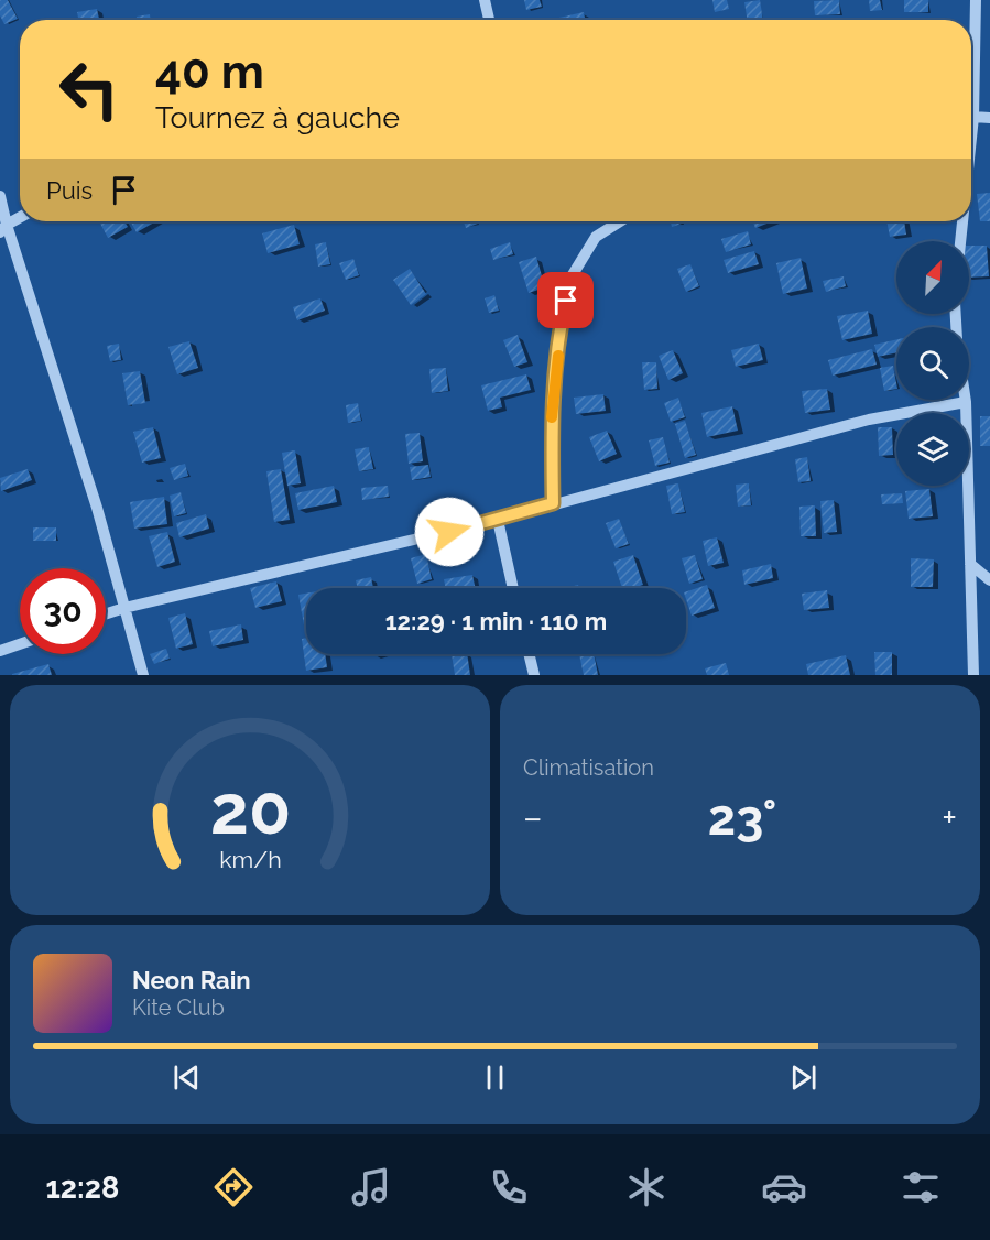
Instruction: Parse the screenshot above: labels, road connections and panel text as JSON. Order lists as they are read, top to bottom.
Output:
{
  "north": "top right",
  "page": {
    "turn": ["40 m", "Tournez à gauche"],
    "then": "Puis",
    "limit": "30",
    "trip": "12:29 · 1 min · 110 m",
    "tile": "Climatisation",
    "heat": ["−", "23°", "+"],
    "song": ["Neon Rain", "Kite Club"],
    "tabs": "12:28",
    "gauge": ["20", "km/h"]
  }
}
